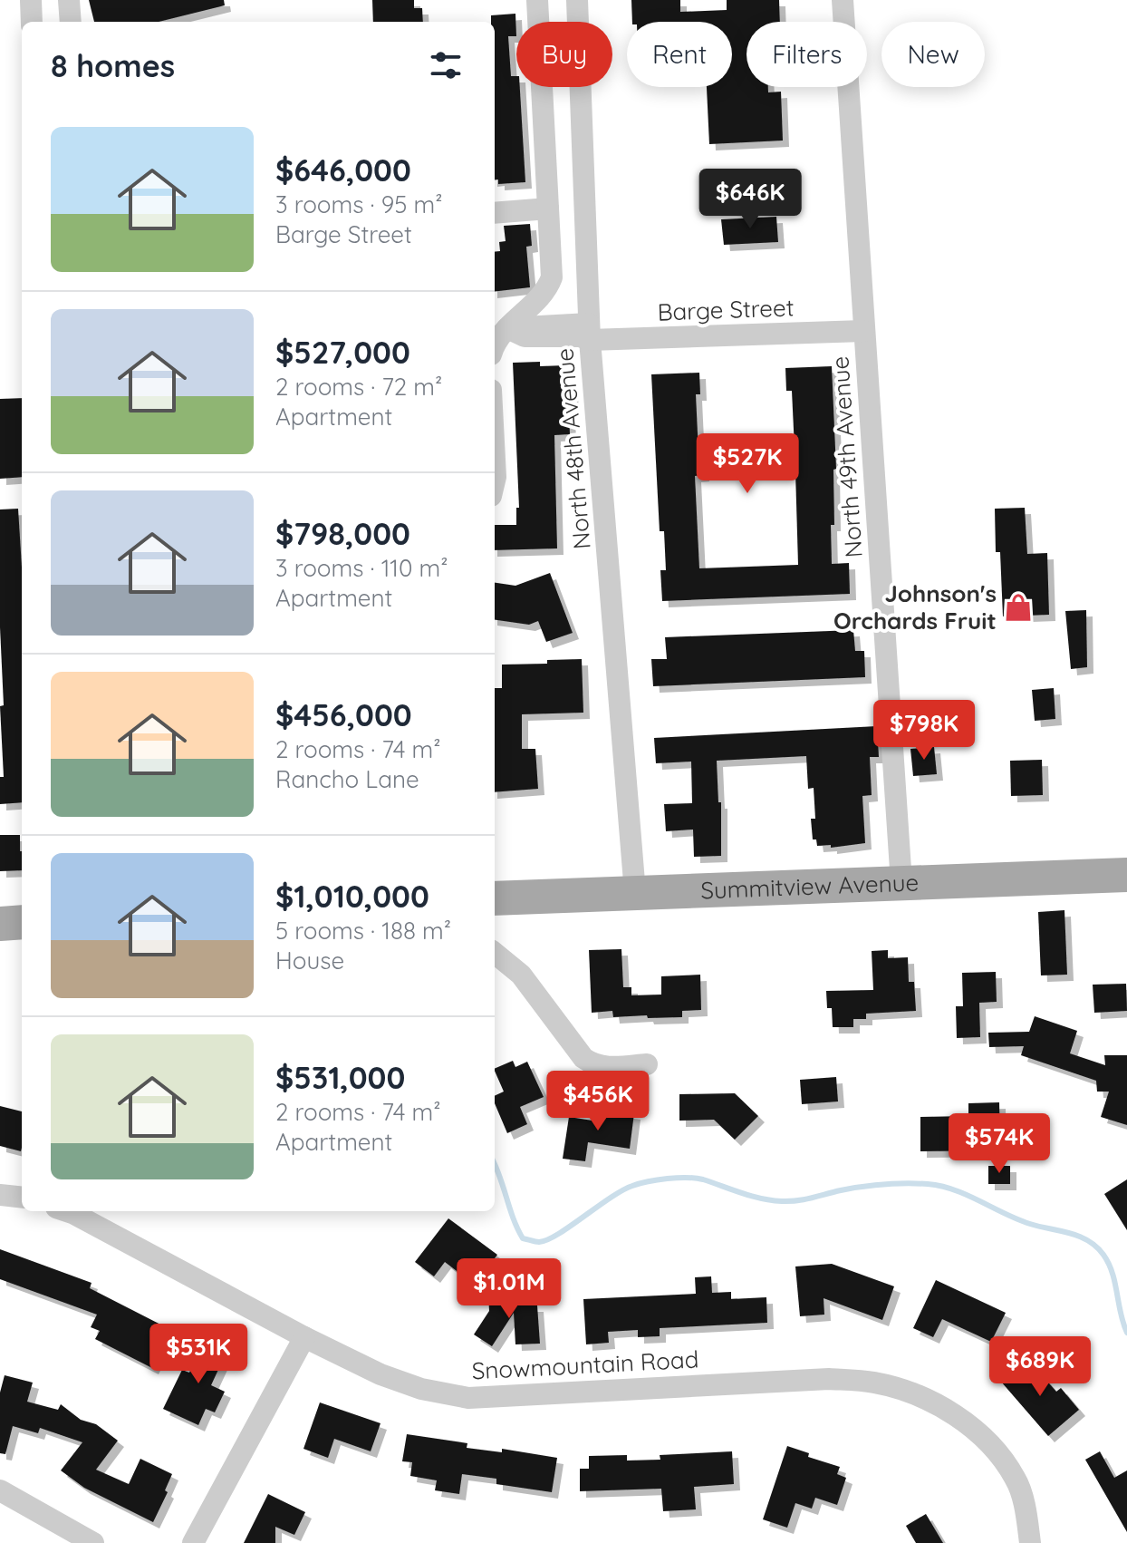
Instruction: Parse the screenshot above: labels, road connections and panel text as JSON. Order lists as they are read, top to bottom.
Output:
{
  "streets": {
    "main road": ["Summitview Avenue"],
    "street": [
      "Barge Street",
      "North 48th Avenue",
      "North 49th Avenue",
      "Snowmountain Road"
    ]
  },
  "crossings": [
    ["Barge Street", "North 48th Avenue"],
    ["Barge Street", "North 49th Avenue"],
    ["North 48th Avenue", "Summitview Avenue"],
    ["North 49th Avenue", "Summitview Avenue"]
  ],
  "places": {
    "shop": ["Johnson's Orchards Fruit"]
  },
  "page": {
    "chip": [
      "Buy",
      "Rent",
      "Filters",
      "New"
    ],
    "heading": "8 homes",
    "list": [
      {
        "name": "$646,000",
        "note": "3 rooms · 95 m² · Barge Street"
      },
      {
        "name": "$527,000",
        "note": "2 rooms · 72 m² · Apartment"
      },
      {
        "name": "$798,000",
        "note": "3 rooms · 110 m² · Apartment"
      },
      {
        "name": "$456,000",
        "note": "2 rooms · 74 m² · Rancho Lane"
      },
      {
        "name": "$1,010,000",
        "note": "5 rooms · 188 m² · House"
      },
      {
        "name": "$531,000",
        "note": "2 rooms · 74 m² · Apartment"
      }
    ],
    "price": [
      "$646K",
      "$527K",
      "$798K",
      "$456K",
      "$574K",
      "$1.01M",
      "$531K",
      "$689K"
    ]
  }
}
